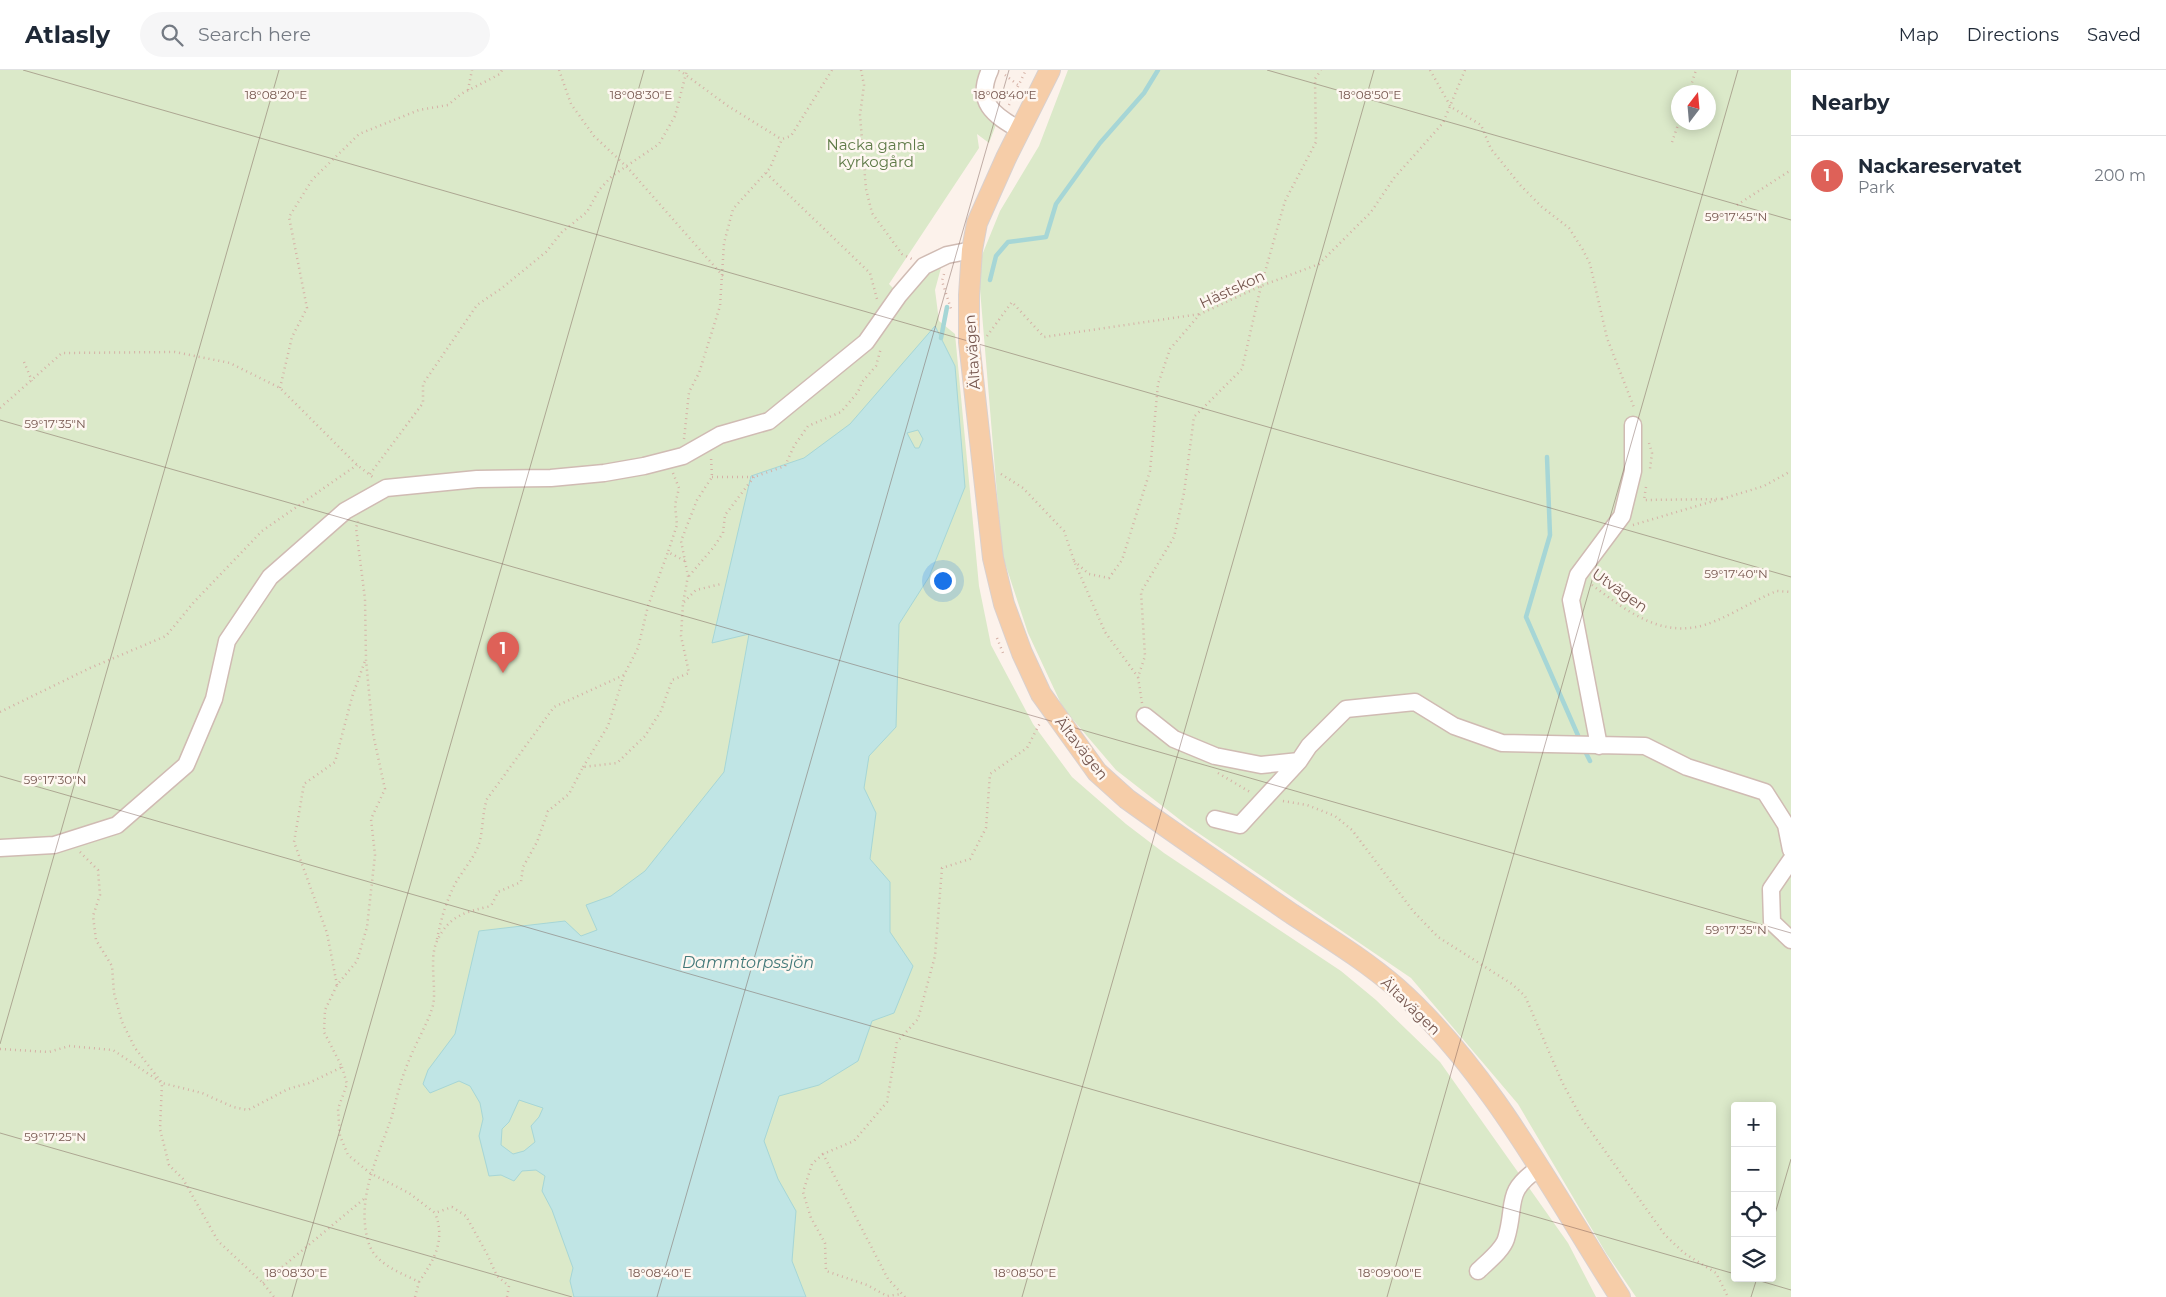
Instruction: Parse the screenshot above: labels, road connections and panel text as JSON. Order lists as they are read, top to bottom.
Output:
{
  "streets": {
    "main road": ["Ältavägen"],
    "path": ["Hästskon", "Utvägen"]
  },
  "water": ["Dammtorpssjön"],
  "parks": ["Nacka gamla kyrkogård"],
  "north": "top",
  "page": {
    "header": "Atlasly",
    "search": "Search here",
    "nav": ["Map", "Directions", "Saved"],
    "heading": "Nearby",
    "list": [
      {
        "mark": "1",
        "name": "Nackareservatet",
        "note": "Park",
        "value": "200 m"
      }
    ],
    "pins": "1",
    "map_buttons": ["+", "−"]
  },
  "coordinates": [
    "18°08'20\"E",
    "18°08'30\"E",
    "18°08'40\"E",
    "18°08'50\"E",
    "59°17'45\"N",
    "59°17'35\"N",
    "59°17'40\"N",
    "59°17'30\"N",
    "59°17'25\"N",
    "18°09'00\"E"
  ]
}
